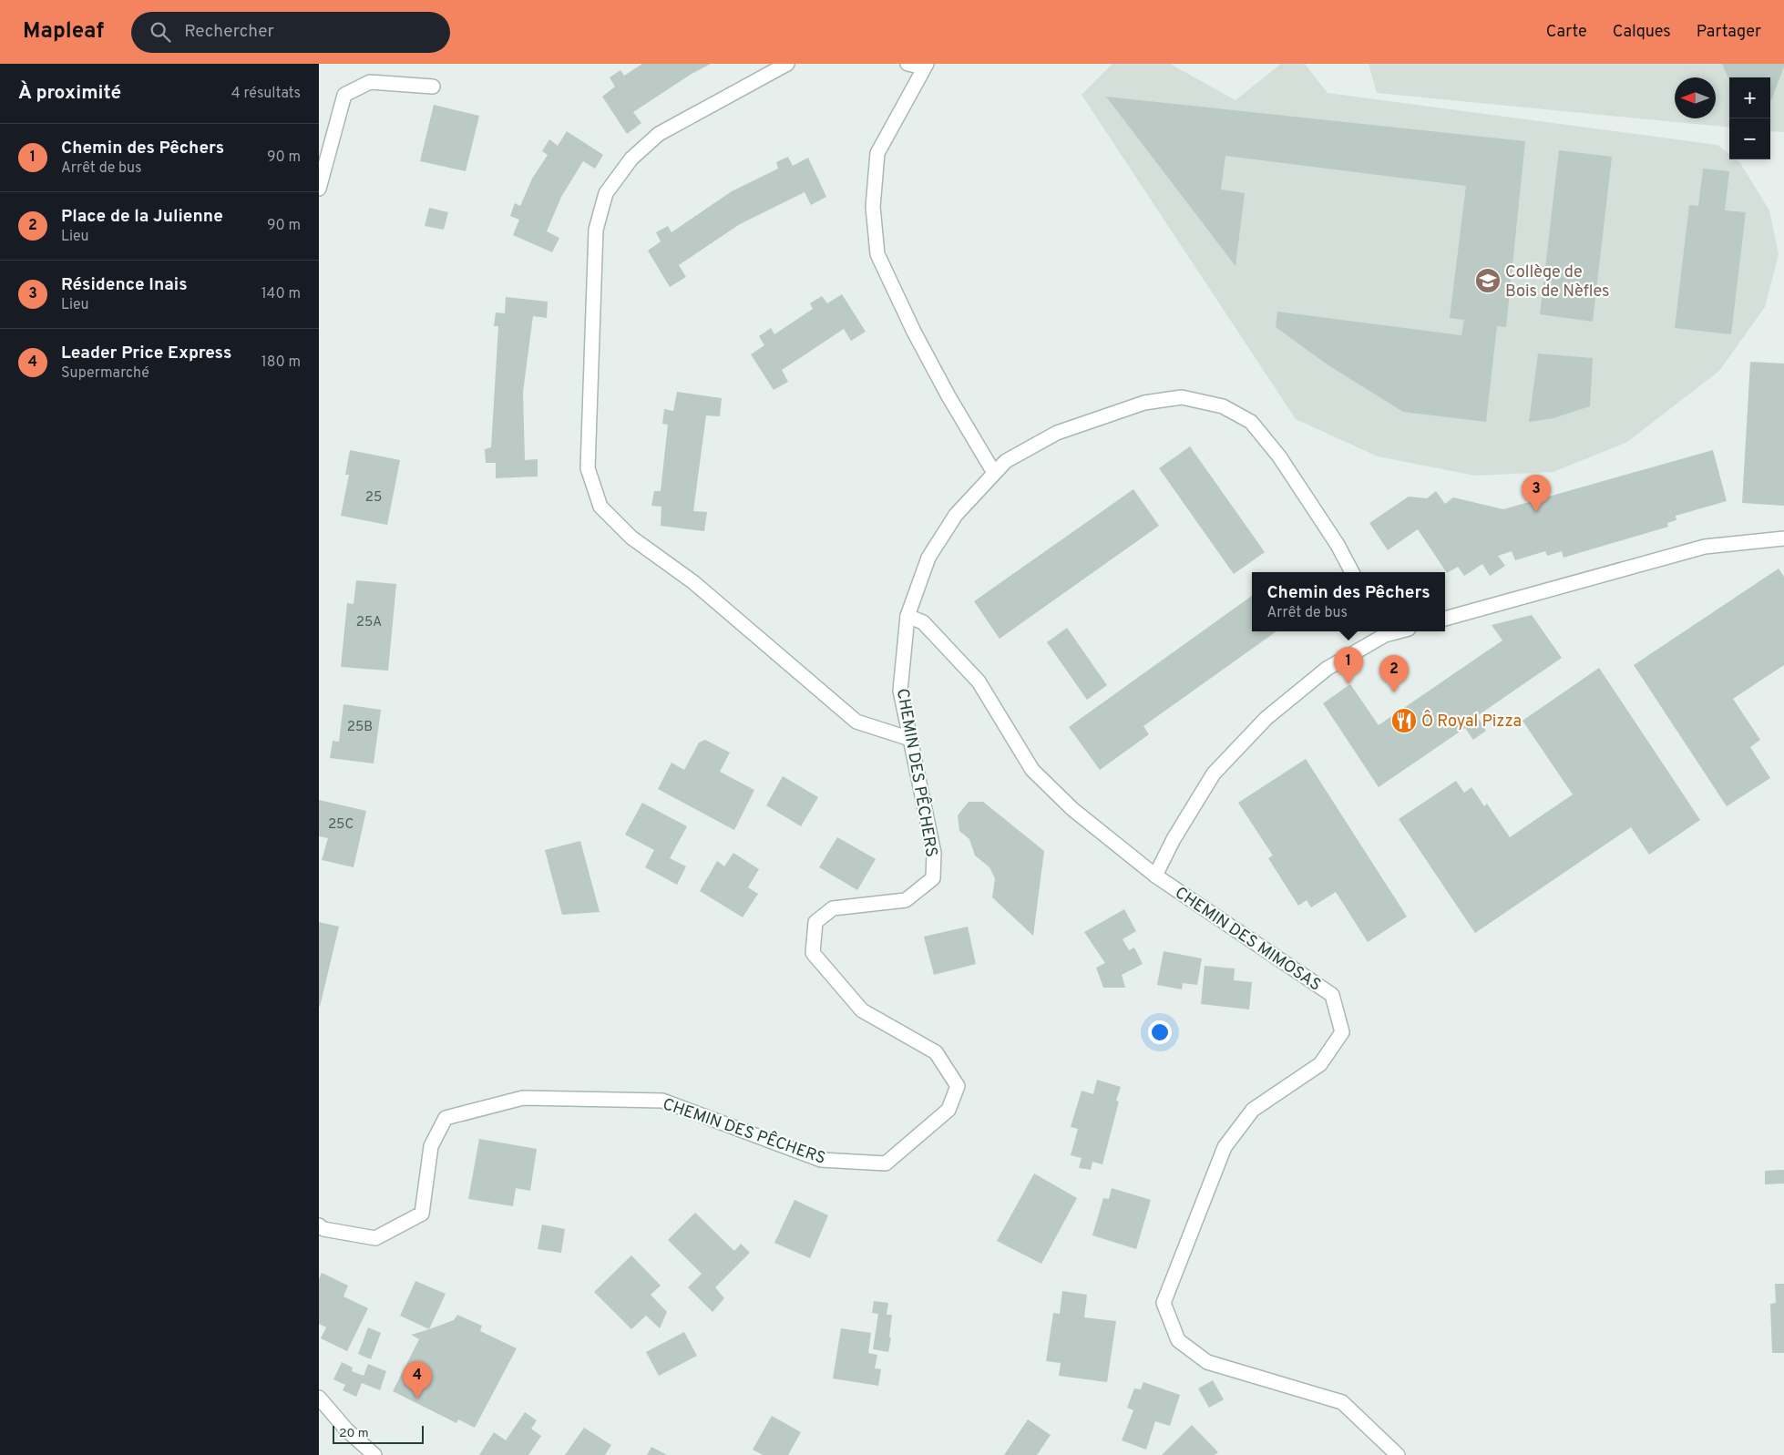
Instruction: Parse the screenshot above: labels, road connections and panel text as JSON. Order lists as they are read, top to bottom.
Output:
{
  "streets": {
    "street": ["CHEMIN DES PÊCHERS", "CHEMIN DES MIMOSAS"]
  },
  "places": {
    "school or university": ["Collège de Bois de Nèfles"],
    "restaurant": ["Ô Royal Pizza"]
  },
  "house_numbers": [
    "25",
    "25A",
    "25B",
    "25C"
  ],
  "scale_bar": "20 m",
  "north": "left",
  "page": {
    "header": "Mapleaf",
    "search": "Rechercher",
    "nav": ["Carte", "Calques", "Partager"],
    "heading": ["À proximité", "4 résultats"],
    "map_buttons": ["+", "−"],
    "list": [
      {
        "mark": "1",
        "name": "Chemin des Pêchers",
        "note": "Arrêt de bus",
        "value": "90 m"
      },
      {
        "mark": "2",
        "name": "Place de la Julienne",
        "note": "Lieu",
        "value": "90 m"
      },
      {
        "mark": "3",
        "name": "Résidence Inais",
        "note": "Lieu",
        "value": "140 m"
      },
      {
        "mark": "4",
        "name": "Leader Price Express",
        "note": "Supermarché",
        "value": "180 m"
      }
    ],
    "pins": [
      "3",
      "1",
      "2",
      "4"
    ],
    "popup": ["Chemin des Pêchers", "Arrêt de bus"],
    "scale": "20 m"
  }
}
